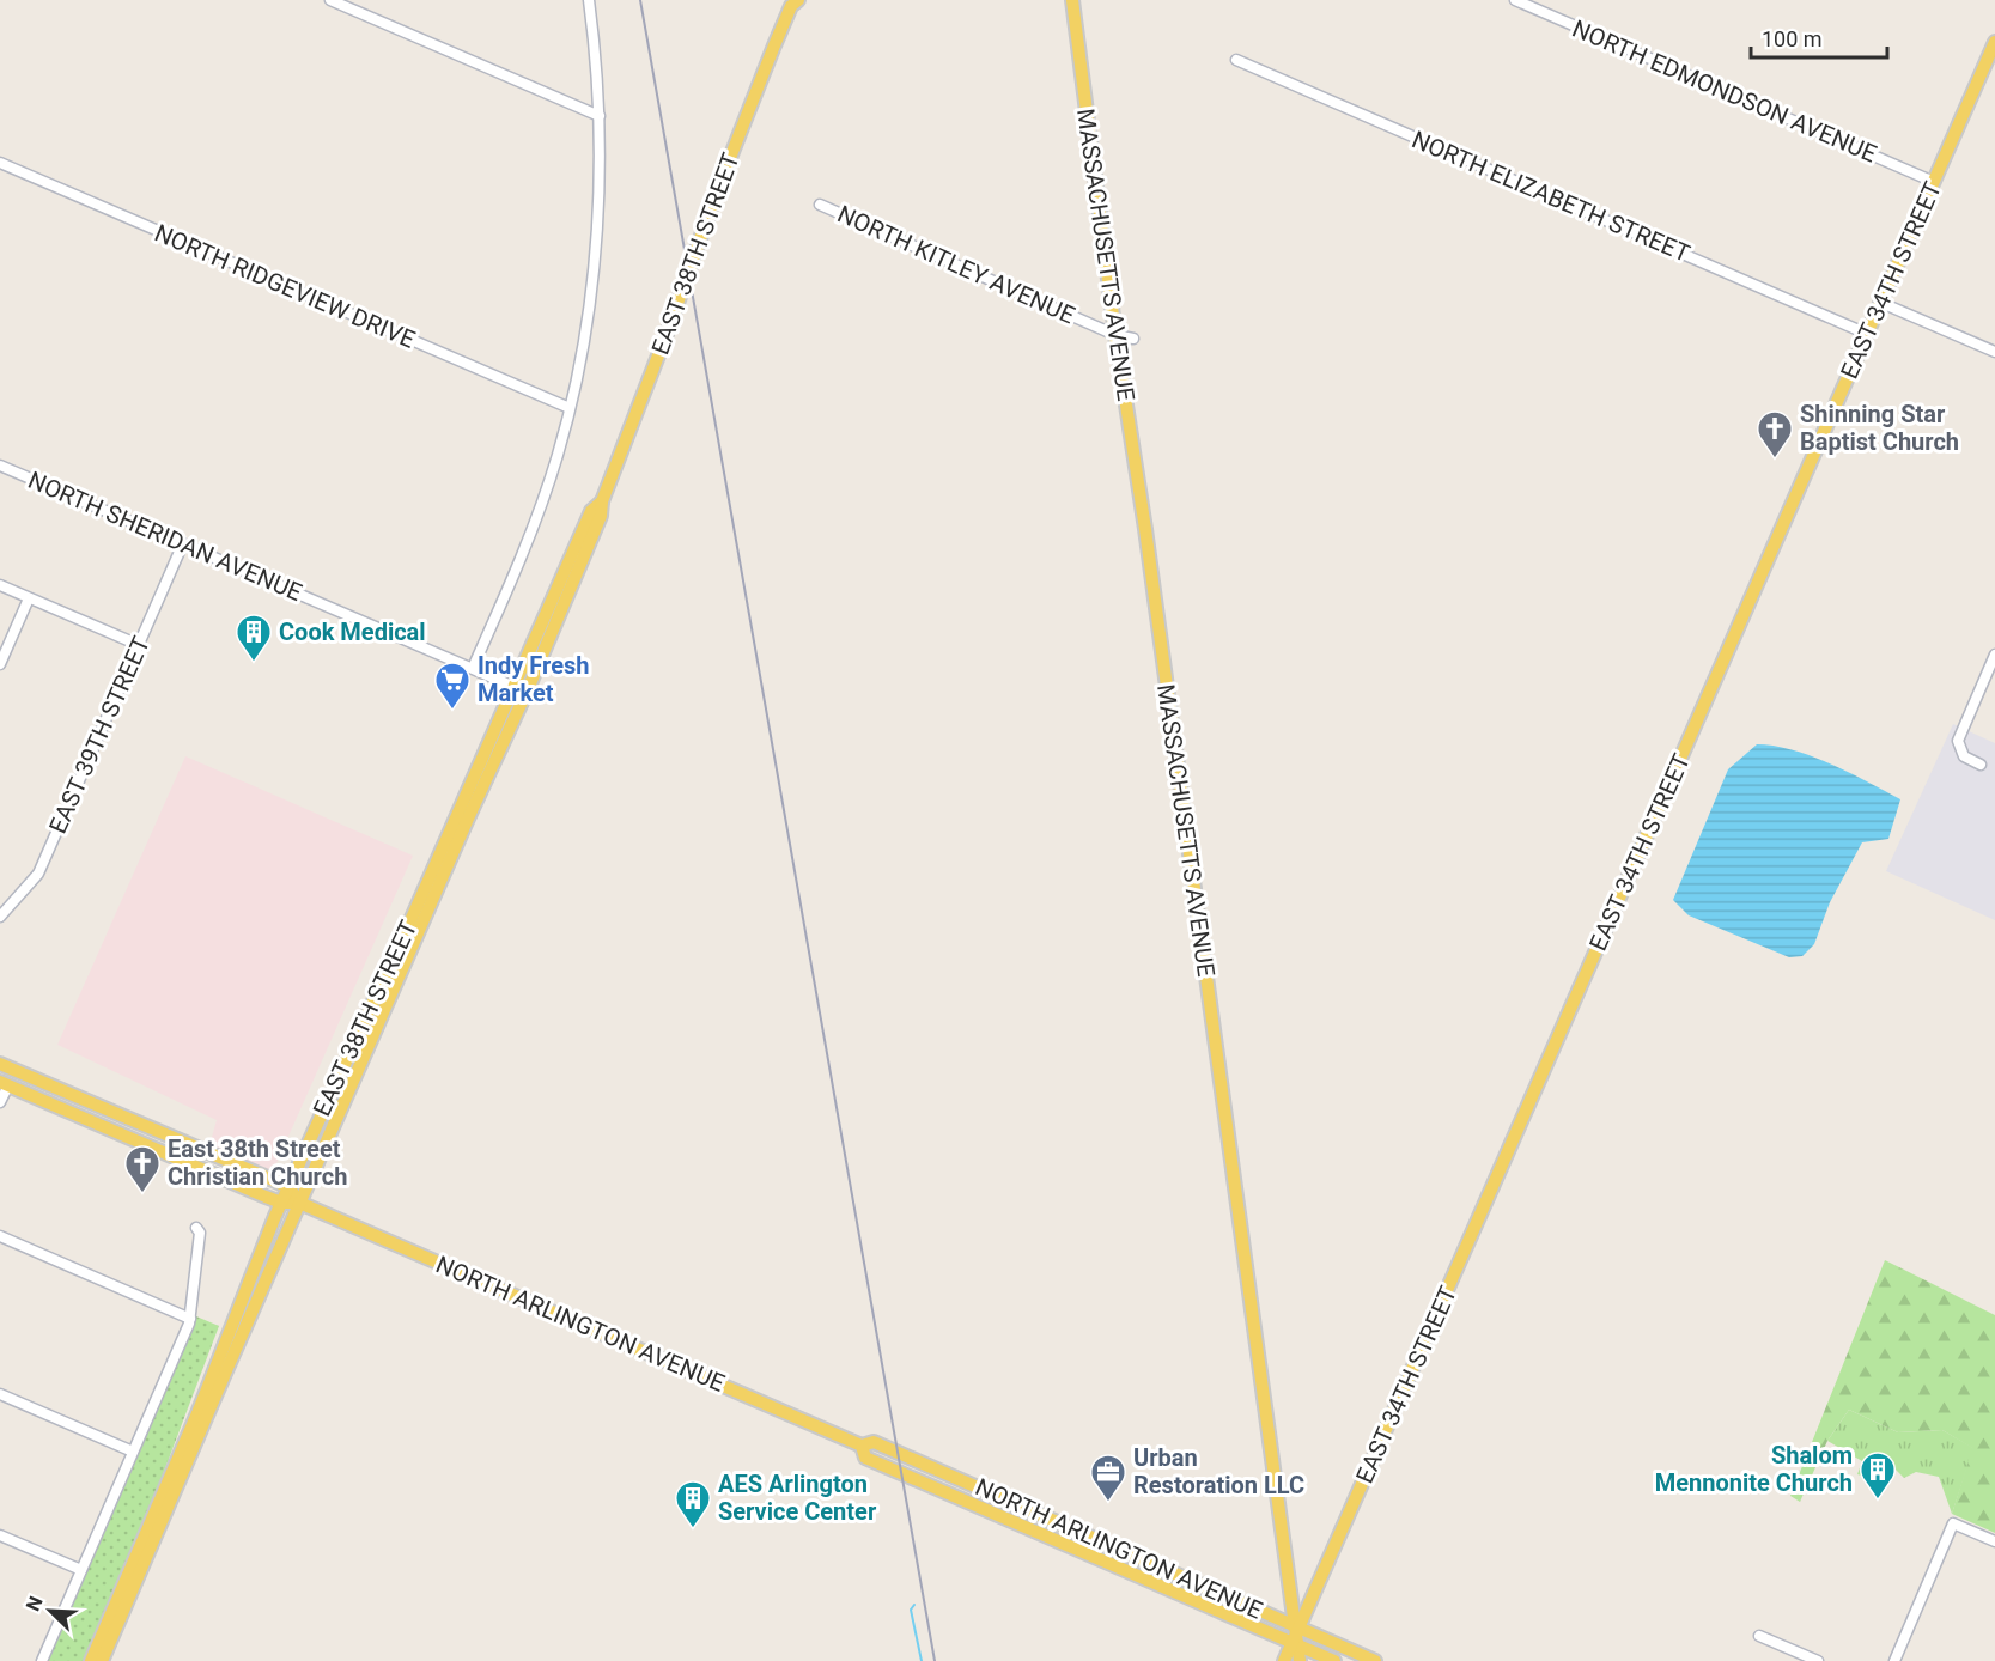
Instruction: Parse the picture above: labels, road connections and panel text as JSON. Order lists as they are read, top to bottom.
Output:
{
  "streets": {
    "main road": [
      "EAST 38TH STREET",
      "MASSACHUSETTS AVENUE",
      "EAST 34TH STREET",
      "NORTH ARLINGTON AVENUE"
    ],
    "street": [
      "NORTH EDMONDSON AVENUE",
      "NORTH ELIZABETH STREET",
      "NORTH KITLEY AVENUE",
      "NORTH RIDGEVIEW DRIVE",
      "NORTH SHERIDAN AVENUE",
      "EAST 39TH STREET"
    ]
  },
  "crossings": [
    ["NORTH EDMONDSON AVENUE", "EAST 34TH STREET"],
    ["NORTH ELIZABETH STREET", "EAST 34TH STREET"],
    ["EAST 38TH STREET", "NORTH SHERIDAN AVENUE"],
    ["EAST 38TH STREET", "NORTH ARLINGTON AVENUE"],
    ["MASSACHUSETTS AVENUE", "NORTH KITLEY AVENUE"],
    ["MASSACHUSETTS AVENUE", "EAST 34TH STREET"],
    ["MASSACHUSETTS AVENUE", "NORTH ARLINGTON AVENUE"],
    ["EAST 34TH STREET", "NORTH ARLINGTON AVENUE"],
    ["NORTH SHERIDAN AVENUE", "EAST 39TH STREET"]
  ],
  "places": {
    "church": ["Shinning Star Baptist Church", "East 38th Street Christian Church"],
    "building": ["Cook Medical", "Shalom Mennonite Church", "AES Arlington Service Center"],
    "supermarket": ["Indy Fresh Market"],
    "office": ["Urban Restoration LLC"]
  },
  "scale_bar": "100 m",
  "north": "top left"
}
